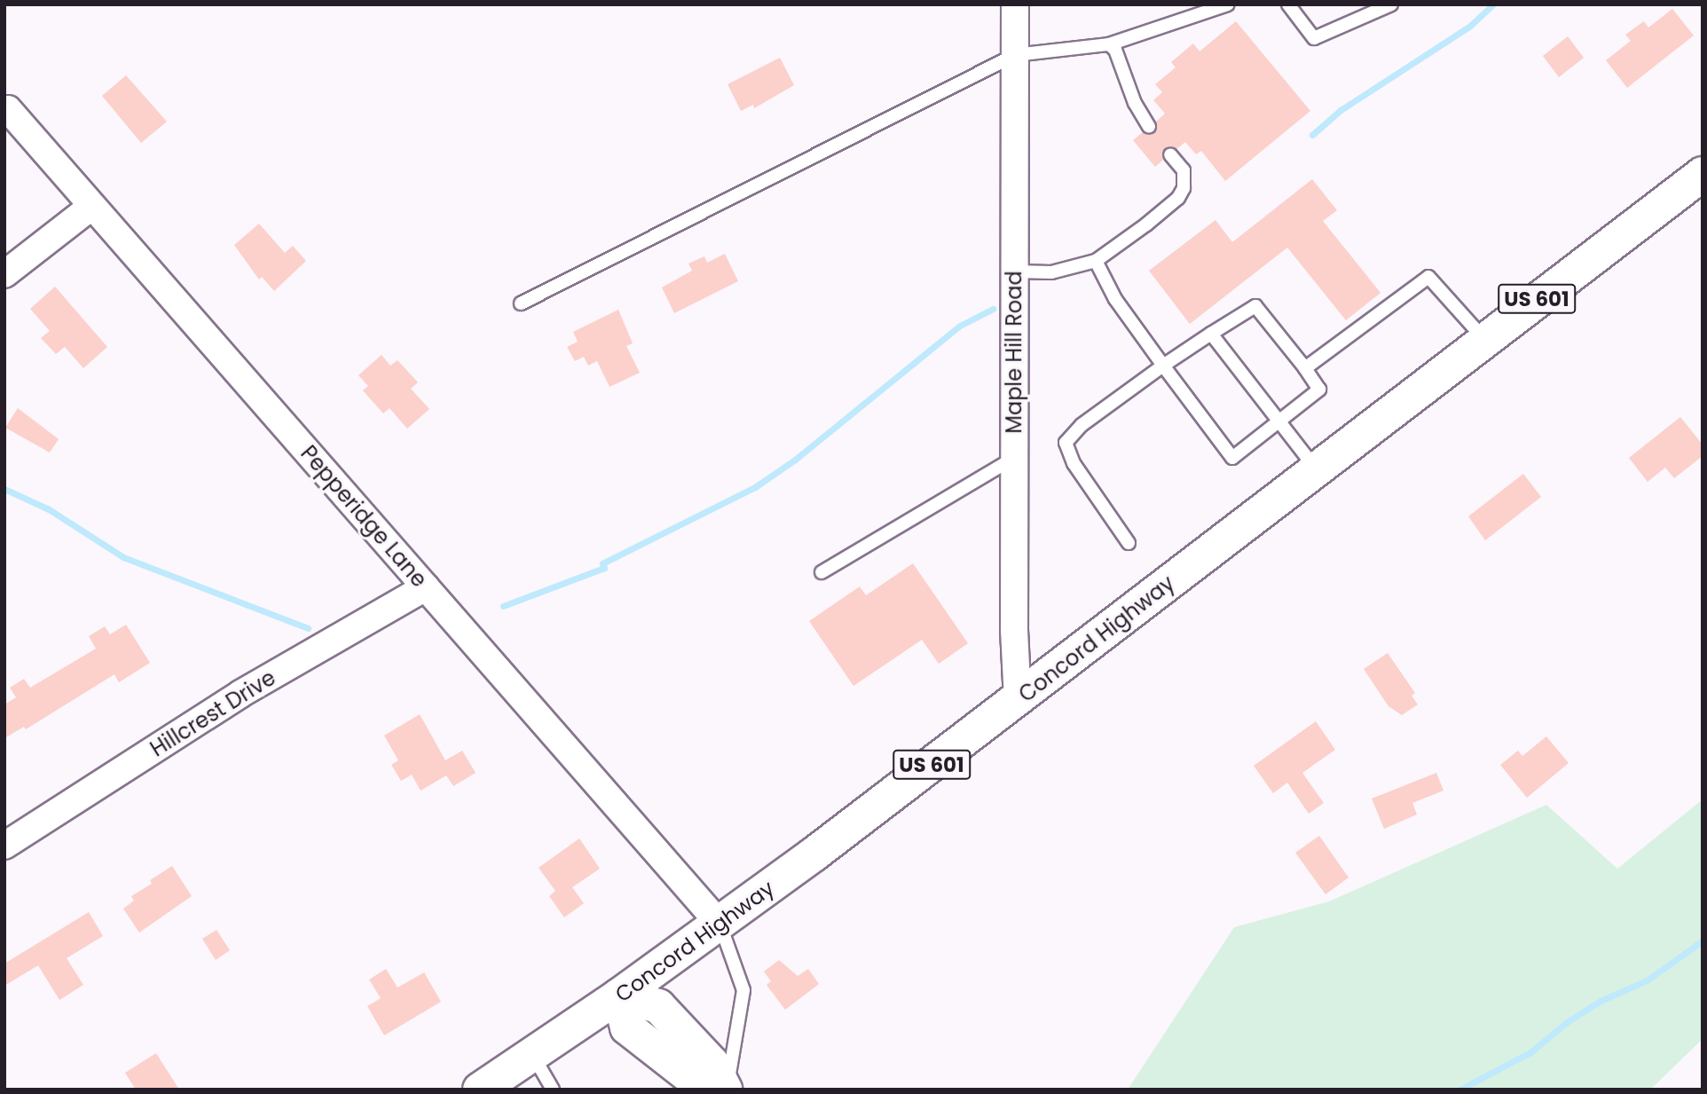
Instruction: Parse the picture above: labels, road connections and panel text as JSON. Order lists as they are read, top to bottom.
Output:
{
  "streets": {
    "main road": ["US 601", "Concord Highway"],
    "street": ["Maple Hill Road", "Pepperidge Lane", "Hillcrest Drive"]
  },
  "crossings": [
    ["Maple Hill Road", "Concord Highway"],
    ["Pepperidge Lane", "Concord Highway"],
    ["Pepperidge Lane", "Hillcrest Drive"]
  ]
}
